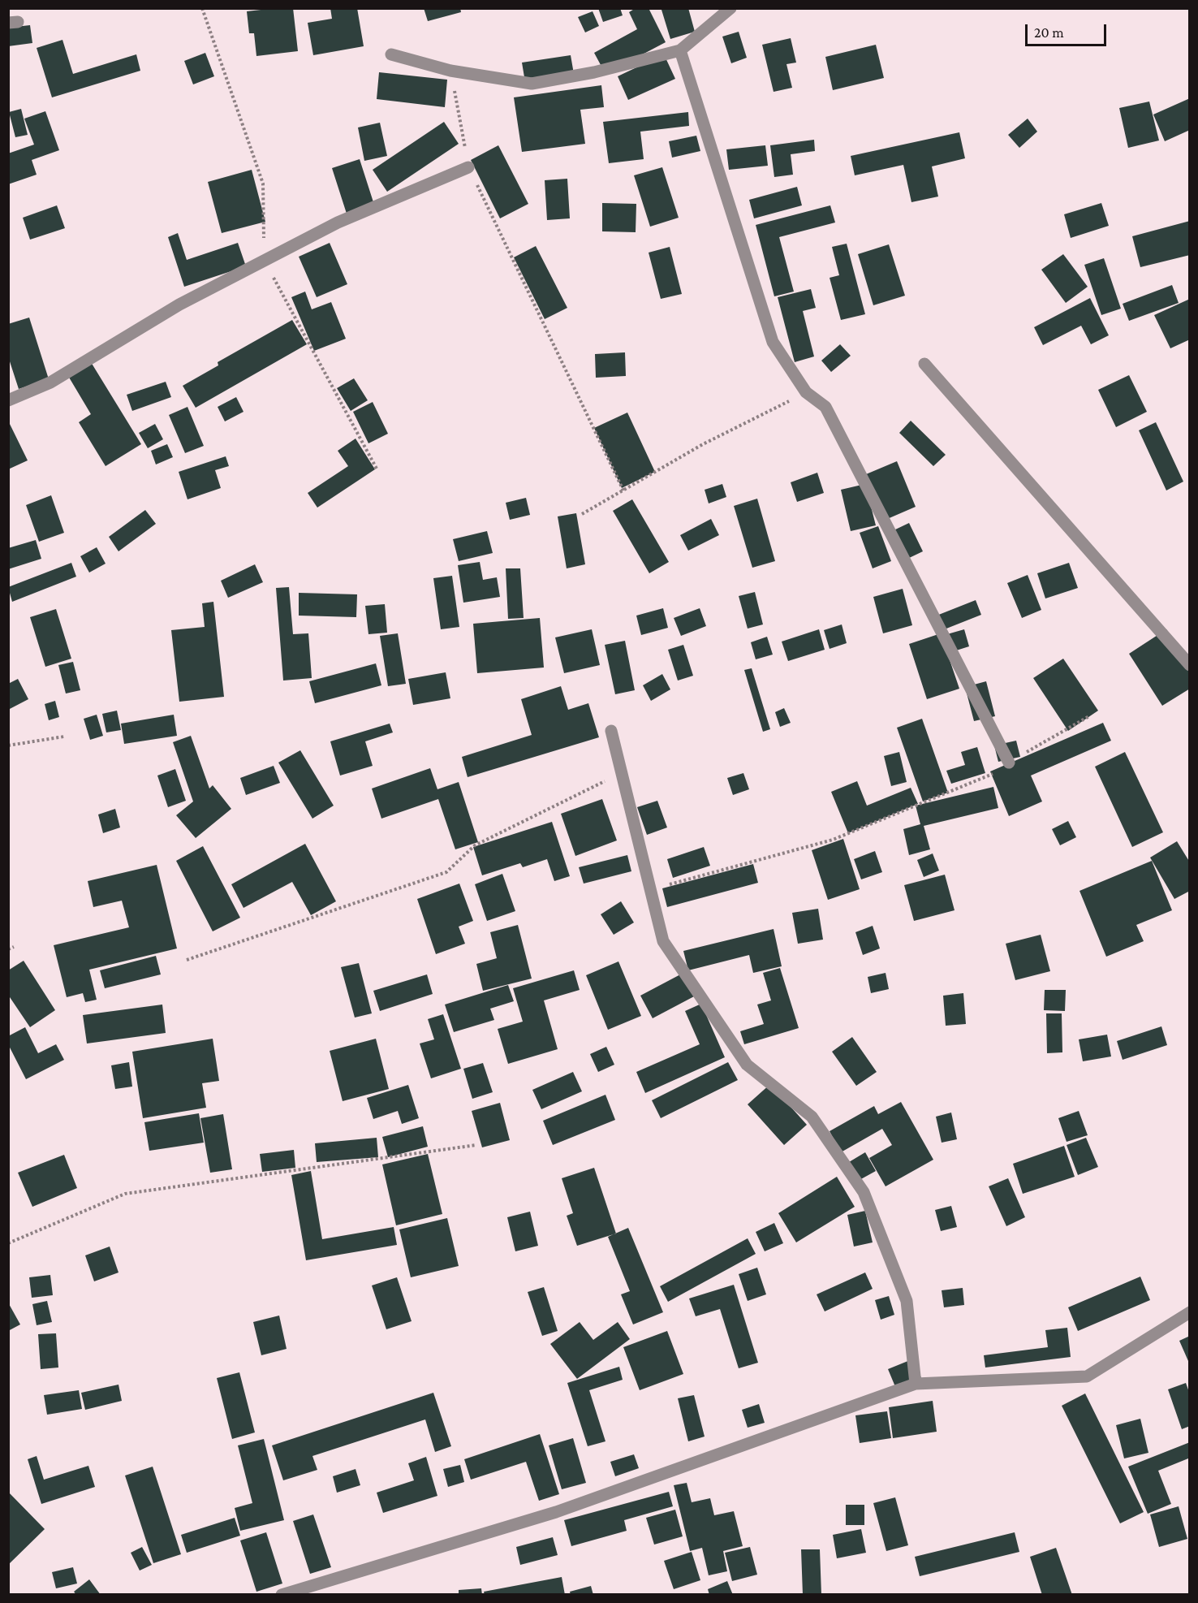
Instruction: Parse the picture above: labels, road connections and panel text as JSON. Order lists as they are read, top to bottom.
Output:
{
  "scale_bar": "20 m"
}
